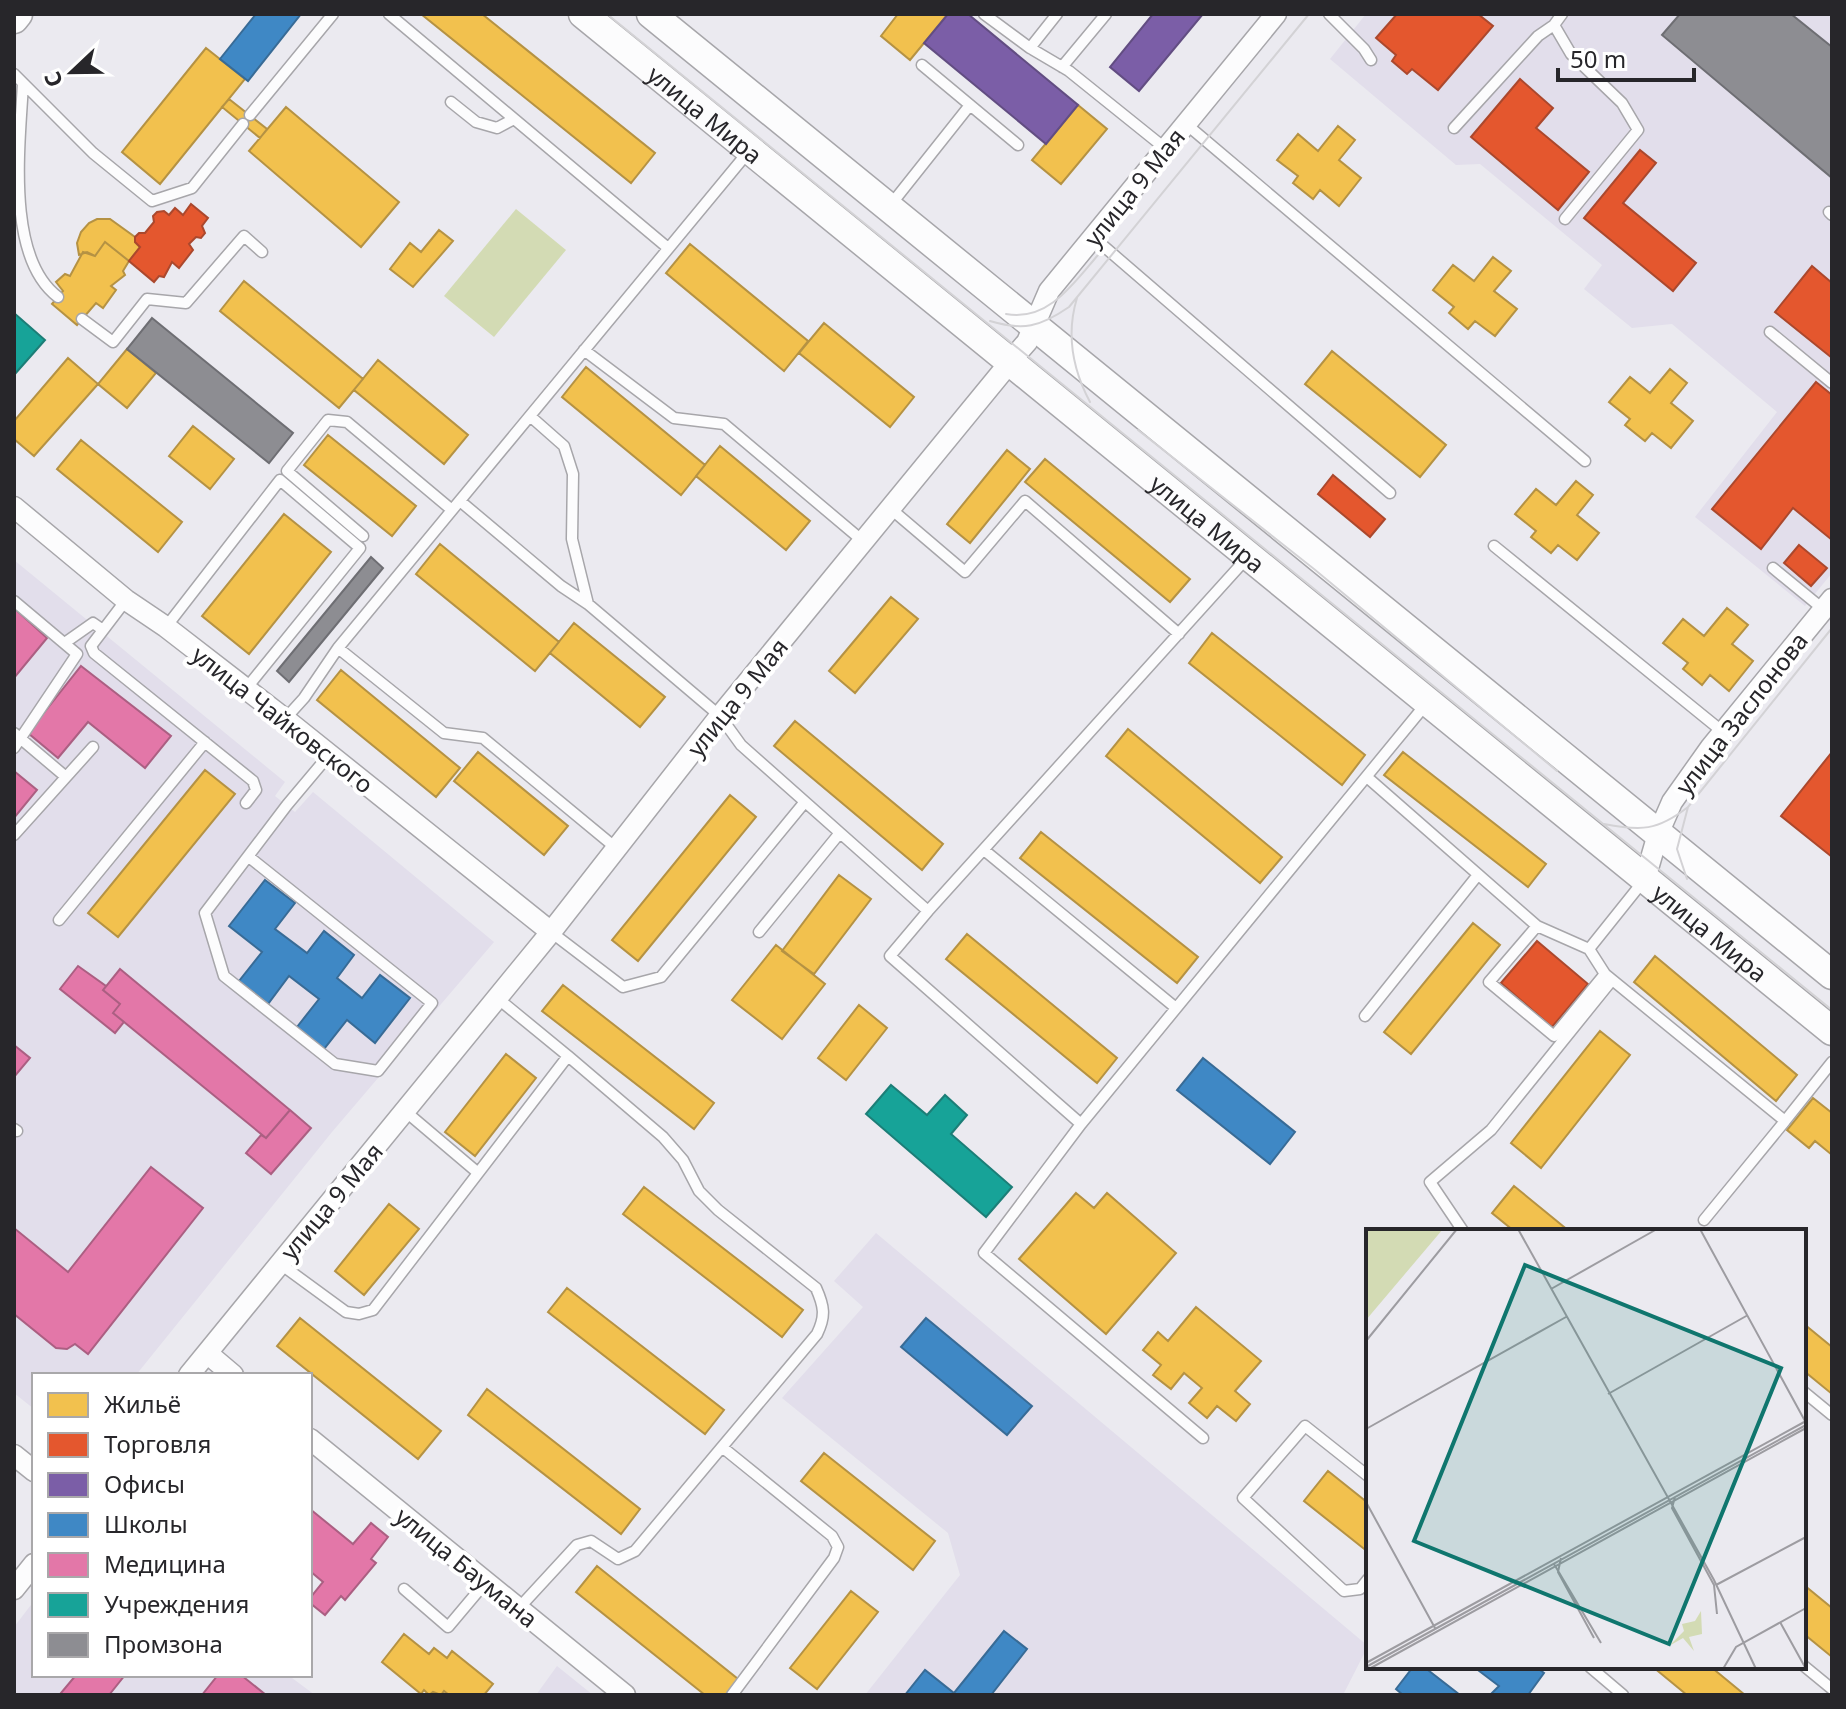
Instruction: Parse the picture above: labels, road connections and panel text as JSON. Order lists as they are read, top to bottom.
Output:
{
  "streets": {
    "main road": ["улица Мира"],
    "street": [
      "улица 9 Мая",
      "улица Заслонова",
      "улица Чайковского",
      "улица Баумана"
    ]
  },
  "crossings": [
    ["улица Мира", "улица 9 Мая"],
    ["улица Мира", "улица Заслонова"],
    ["улица 9 Мая", "улица Чайковского"]
  ],
  "legend": [
    "Жильё",
    "Торговля",
    "Офисы",
    "Школы",
    "Медицина",
    "Учреждения",
    "Промзона"
  ],
  "scale_bar": "50 m",
  "north": "left"
}
